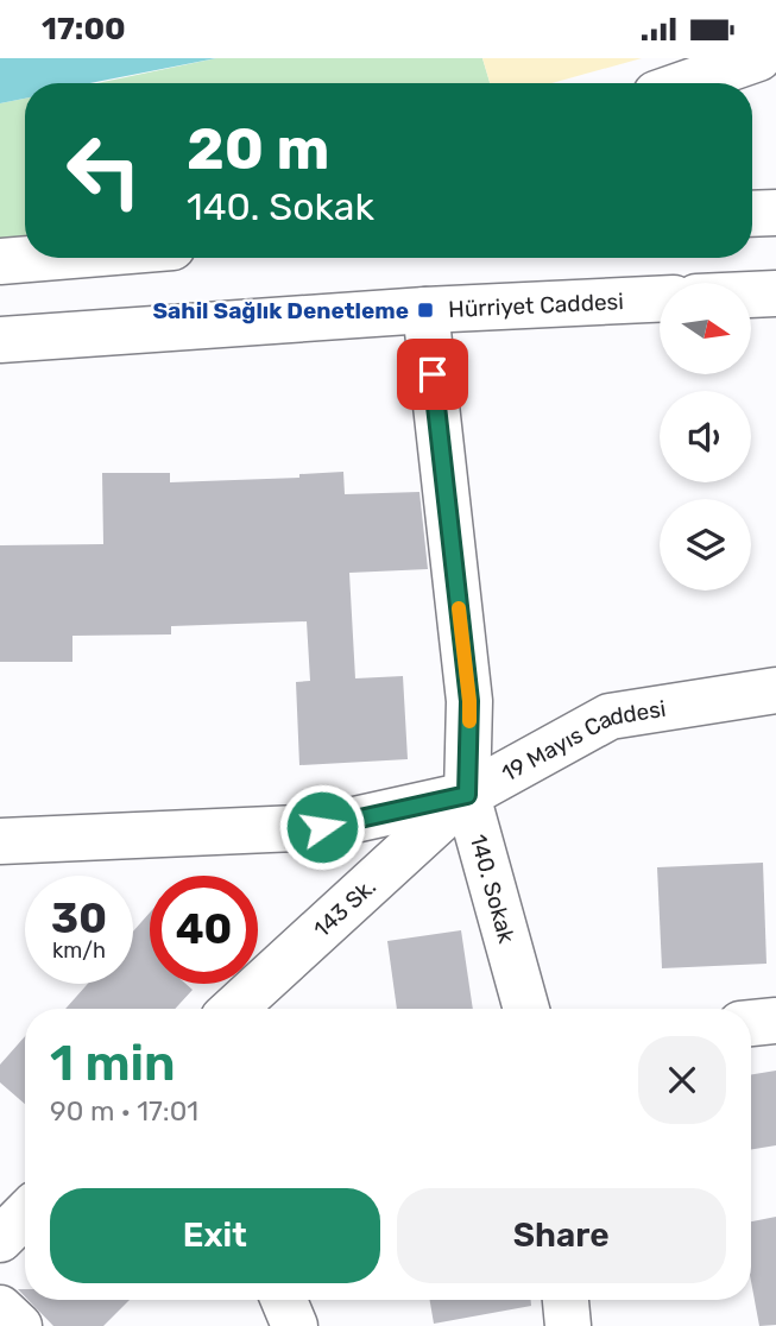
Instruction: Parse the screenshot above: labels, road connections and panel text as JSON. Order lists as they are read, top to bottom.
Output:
{
  "streets": {
    "main road": [
      "Hürriyet Caddesi",
      "19 Mayıs Caddesi",
      "140. Sokak",
      "143 Sk."
    ]
  },
  "crossings": [
    ["Hürriyet Caddesi", "140. Sokak"],
    ["19 Mayıs Caddesi", "140. Sokak"],
    ["19 Mayıs Caddesi", "143 Sk."],
    ["140. Sokak", "143 Sk."]
  ],
  "places": {
    "transit": ["Sahil Sağlık Denetleme"]
  },
  "north": "right",
  "page": {
    "status": "17:00",
    "turn": ["20 m", "140. Sokak"],
    "speed": "30 km/h",
    "limit": "40",
    "heading": ["1 min", "90 m · 17:01"],
    "buttons": ["Exit", "Share"]
  }
}
